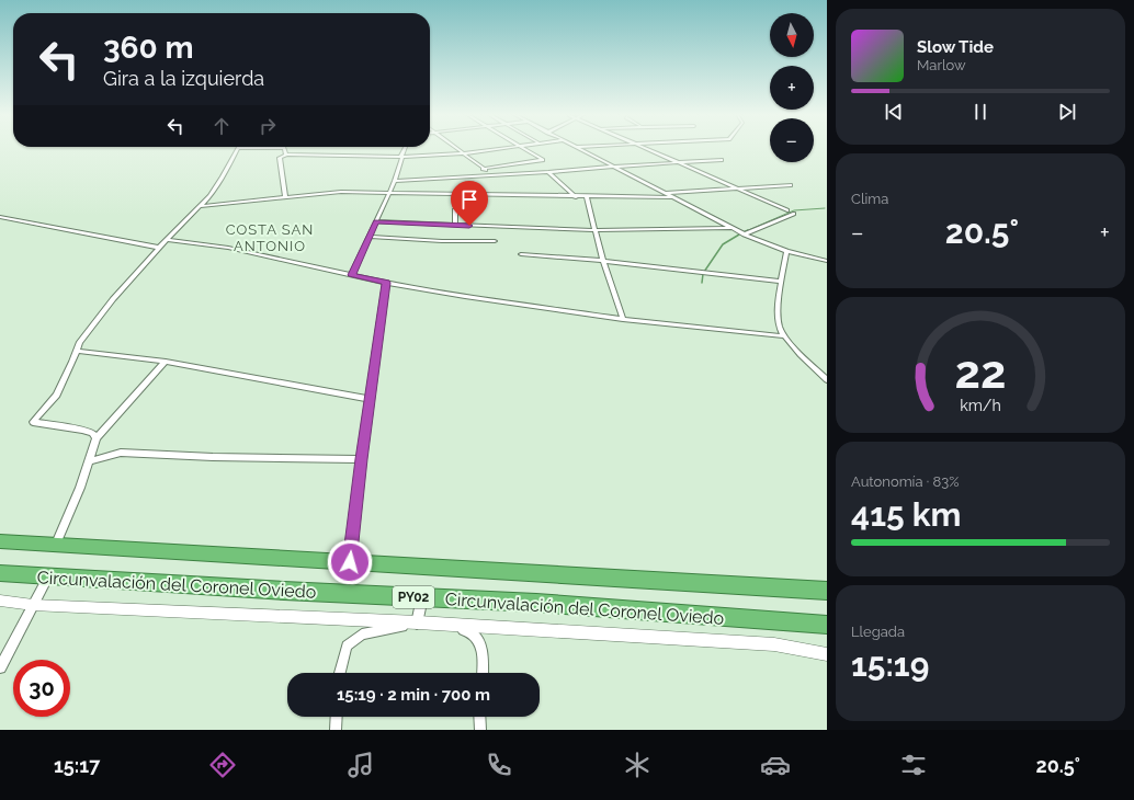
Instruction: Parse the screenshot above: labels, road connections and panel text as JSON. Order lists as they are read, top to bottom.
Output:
{
  "streets": {
    "highway": ["Circunvalación del Coronel Oviedo", "PY02"]
  },
  "districts": ["COSTA SAN ANTONIO"],
  "north": "bottom",
  "page": {
    "map_buttons": ["+", "−"],
    "turn": ["360 m", "Gira a la izquierda"],
    "song": ["Slow Tide", "Marlow"],
    "tile": [
      "Clima",
      ["Autonomía · 83%", "415 km"],
      ["Llegada", "15:19"]
    ],
    "heat": ["−", "20.5°", "+"],
    "limit": "30",
    "trip": "15:19 · 2 min · 700 m",
    "tabs": ["15:17", "20.5°"],
    "gauge": ["22", "km/h"]
  }
}
